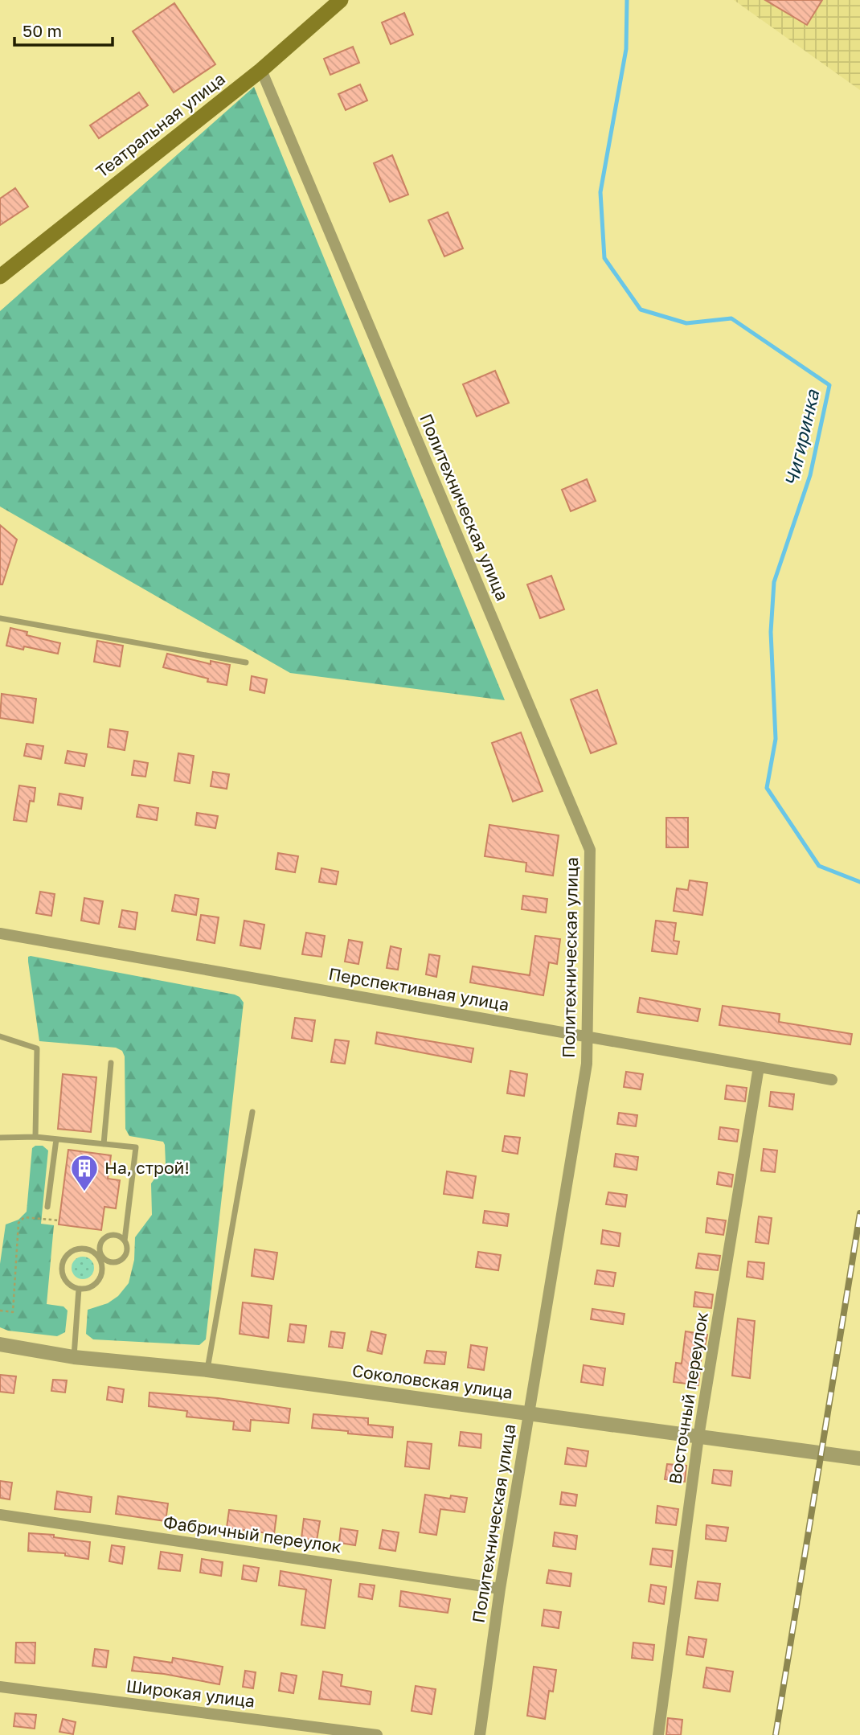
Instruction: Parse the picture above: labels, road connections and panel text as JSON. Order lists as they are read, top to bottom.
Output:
{
  "streets": {
    "main road": ["Театральная улица"],
    "street": [
      "Политехническая улица",
      "Перспективная улица",
      "Соколовская улица",
      "Восточный переулок",
      "Фабричный переулок",
      "Широкая улица"
    ]
  },
  "crossings": [
    ["Театральная улица", "Политехническая улица"],
    ["Политехническая улица", "Перспективная улица"],
    ["Политехническая улица", "Соколовская улица"],
    ["Политехническая улица", "Фабричный переулок"],
    ["Перспективная улица", "Восточный переулок"],
    ["Соколовская улица", "Восточный переулок"]
  ],
  "water": ["Чигиринка"],
  "places": {
    "building": ["На, строй!"]
  },
  "scale_bar": "50 m"
}
